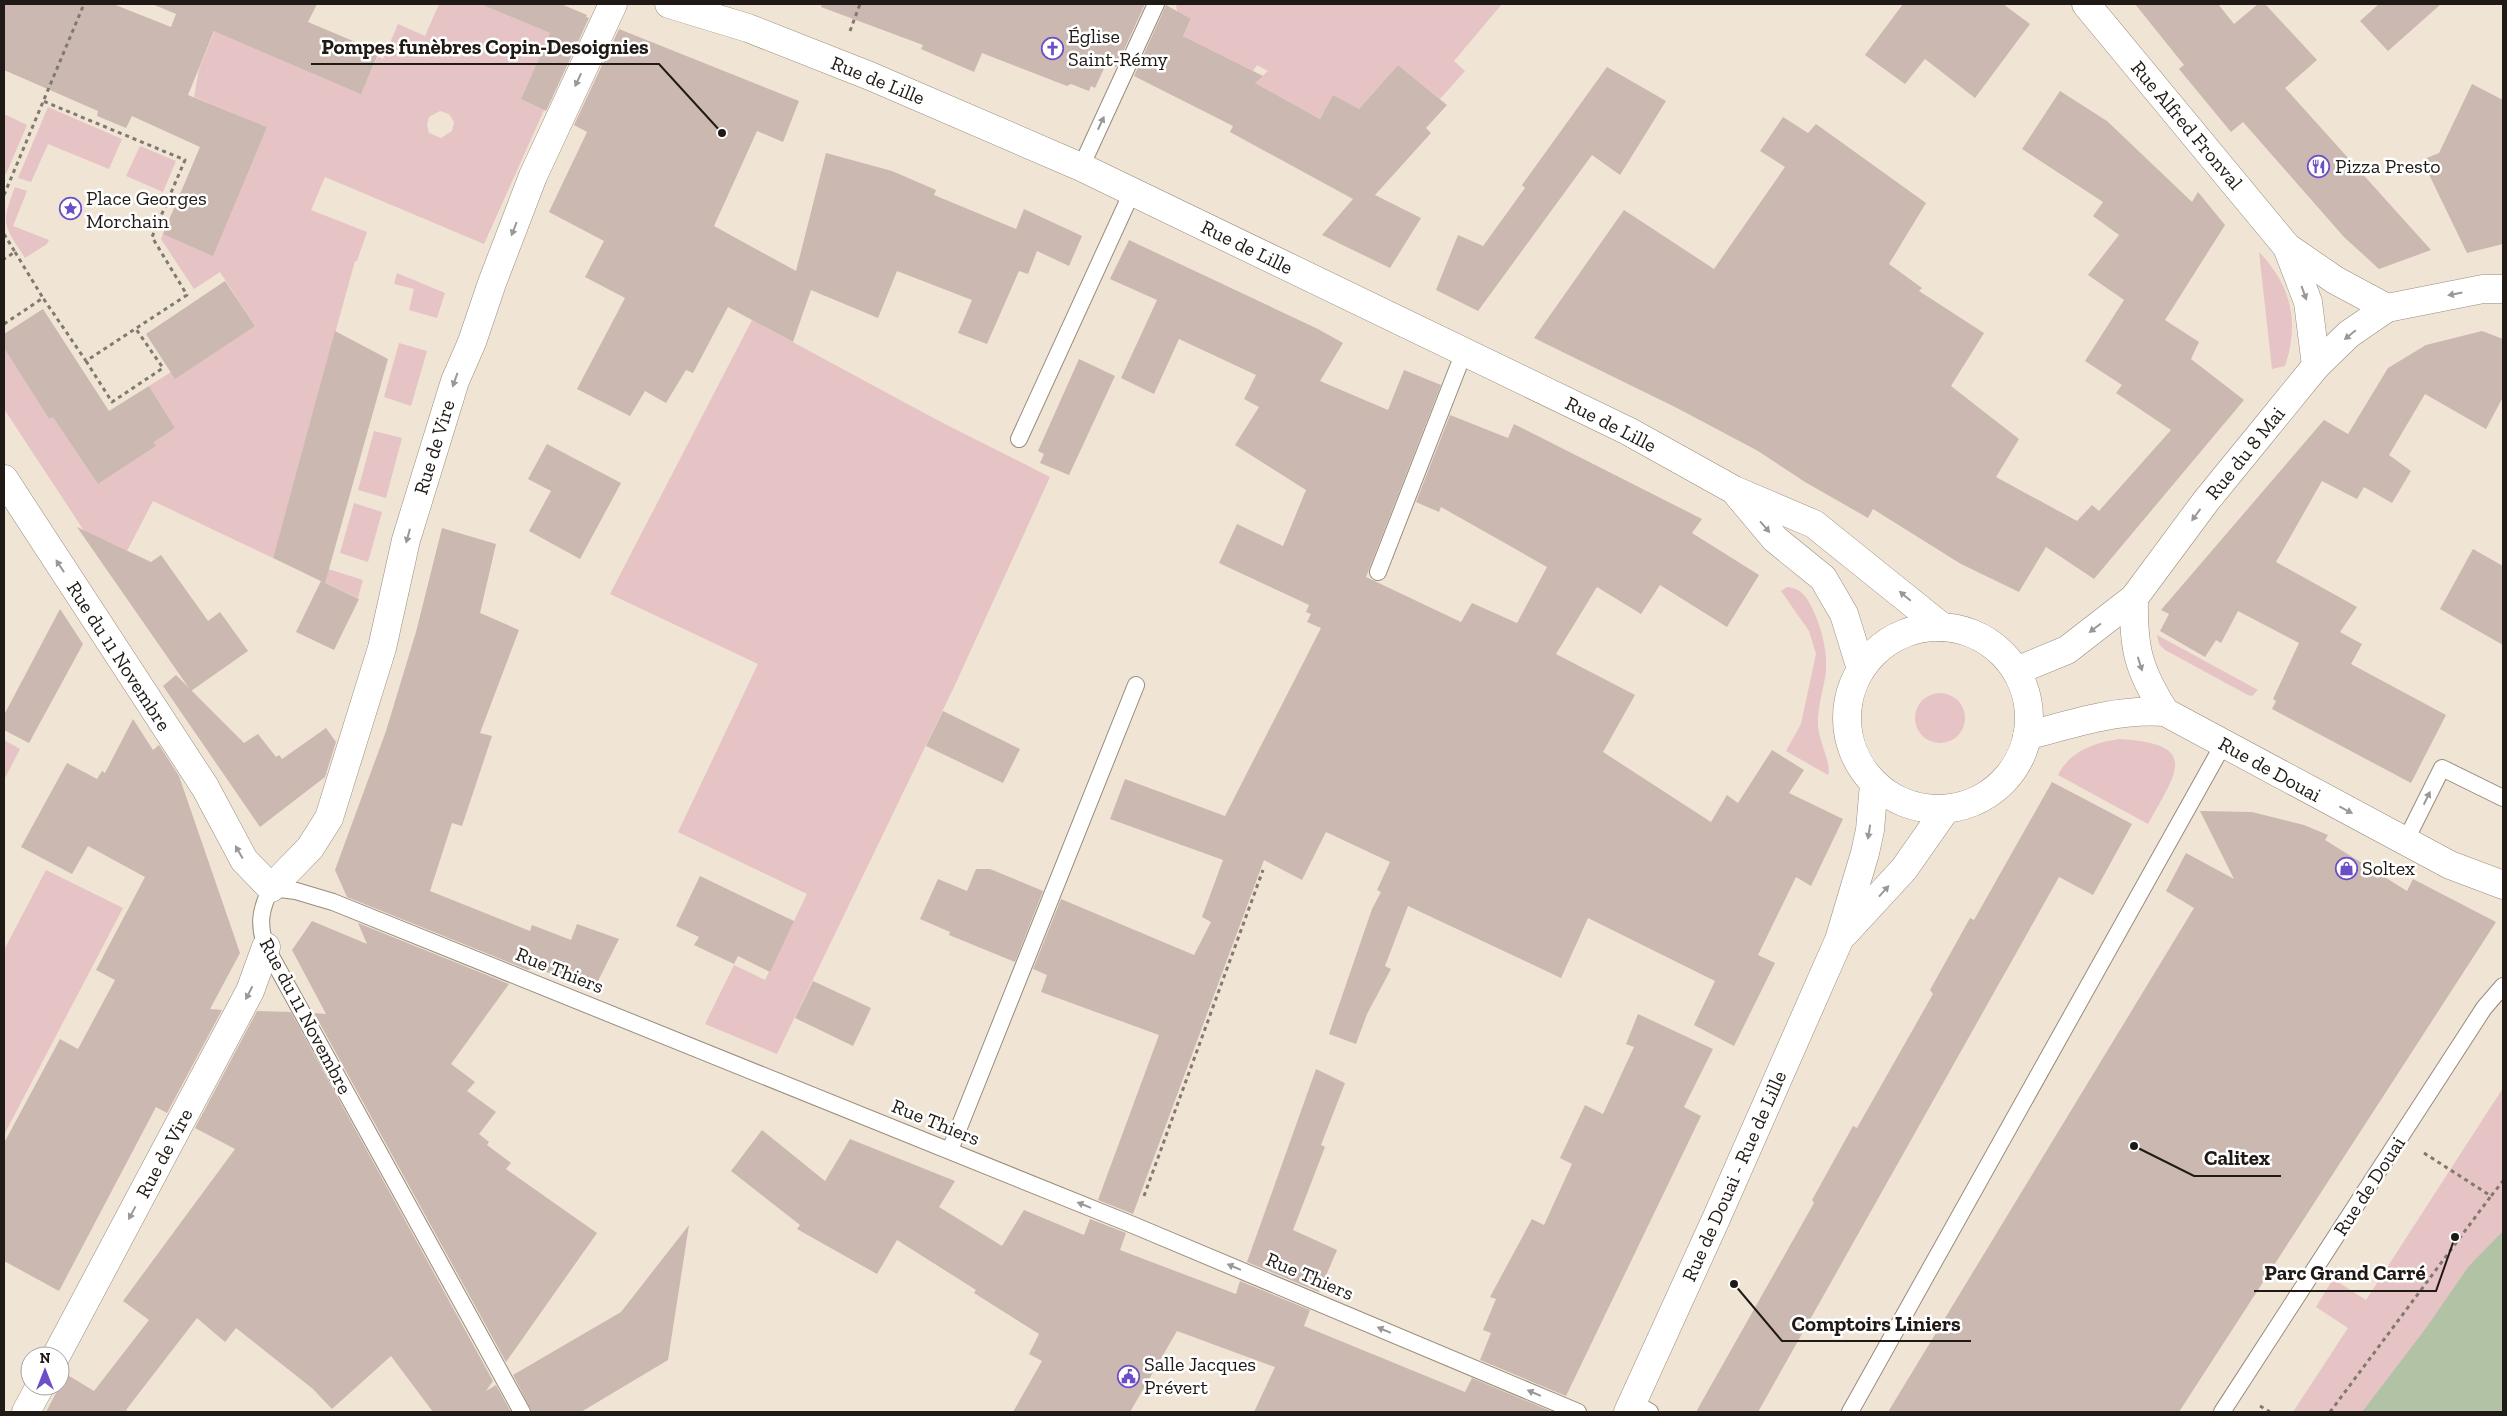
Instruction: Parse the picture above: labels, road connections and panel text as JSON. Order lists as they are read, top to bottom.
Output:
{
  "streets": {
    "main road": [
      "Rue de Lille",
      "Rue Alfred Fronval",
      "Rue de Vire",
      "Rue du 8 Mai",
      "Rue du 11 Novembre",
      "Rue de Douai",
      "Rue de Douai - Rue de Lille"
    ],
    "lane": ["Rue Thiers"]
  },
  "crossings": [
    ["Rue Alfred Fronval", "Rue du 8 Mai"],
    ["Rue de Vire", "Rue du 11 Novembre"],
    ["Rue de Vire", "Rue Thiers"],
    ["Rue du 11 Novembre", "Rue Thiers"]
  ],
  "one_way": [
    "Rue de Vire",
    "Rue du 8 Mai",
    "Rue du 11 Novembre",
    "Rue Thiers"
  ],
  "places": {
    "church": ["Église Saint-Rémy"],
    "other": [
      "Pompes funèbres Copin-Desoignies",
      "Calitex",
      "Parc Grand Carré",
      "Comptoirs Liniers"
    ],
    "restaurant": ["Pizza Presto"],
    "place": ["Place Georges Morchain"],
    "shop": ["Soltex"],
    "public building": ["Salle Jacques Prévert"]
  },
  "north": "top"
}
